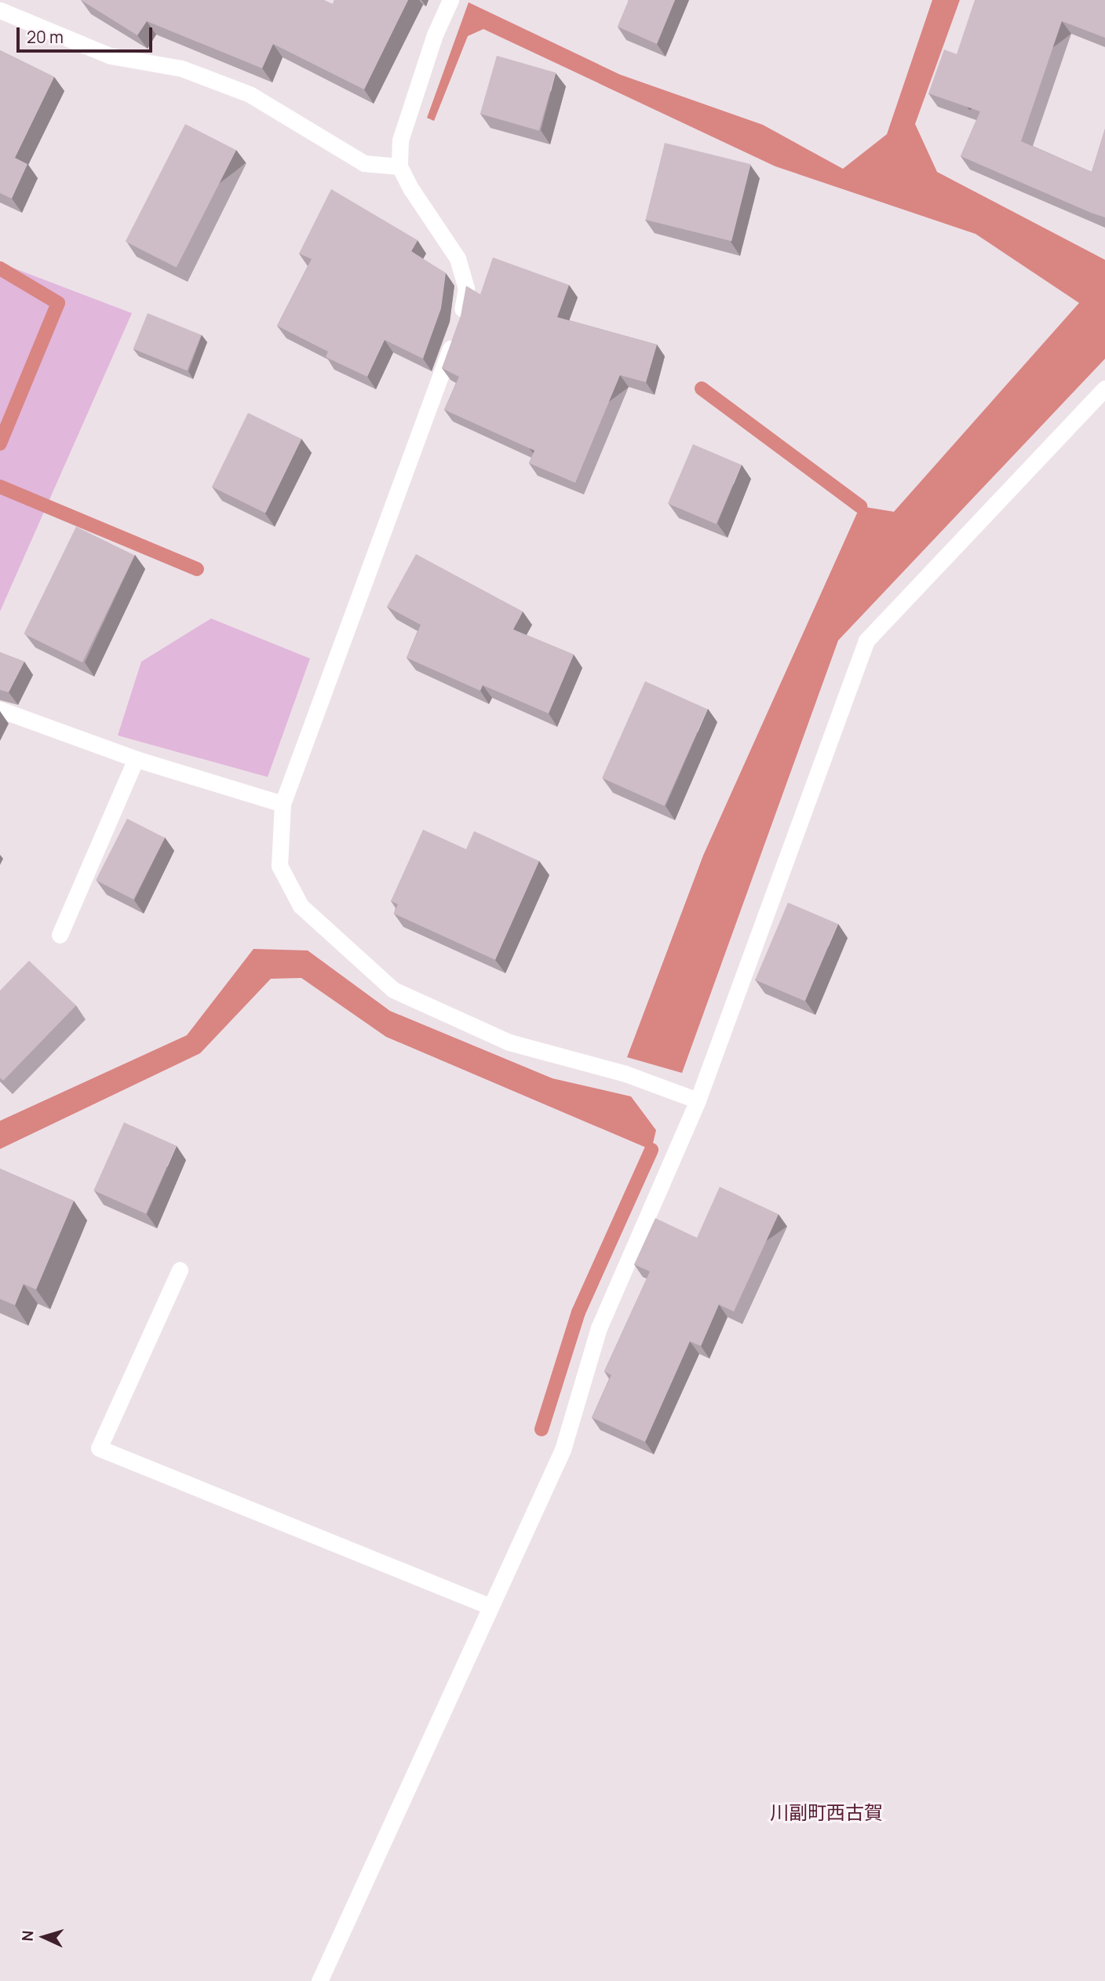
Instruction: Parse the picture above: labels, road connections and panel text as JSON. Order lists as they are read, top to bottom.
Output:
{
  "districts": ["川副町西古賀"],
  "scale_bar": "20 m",
  "north": "left"
}
